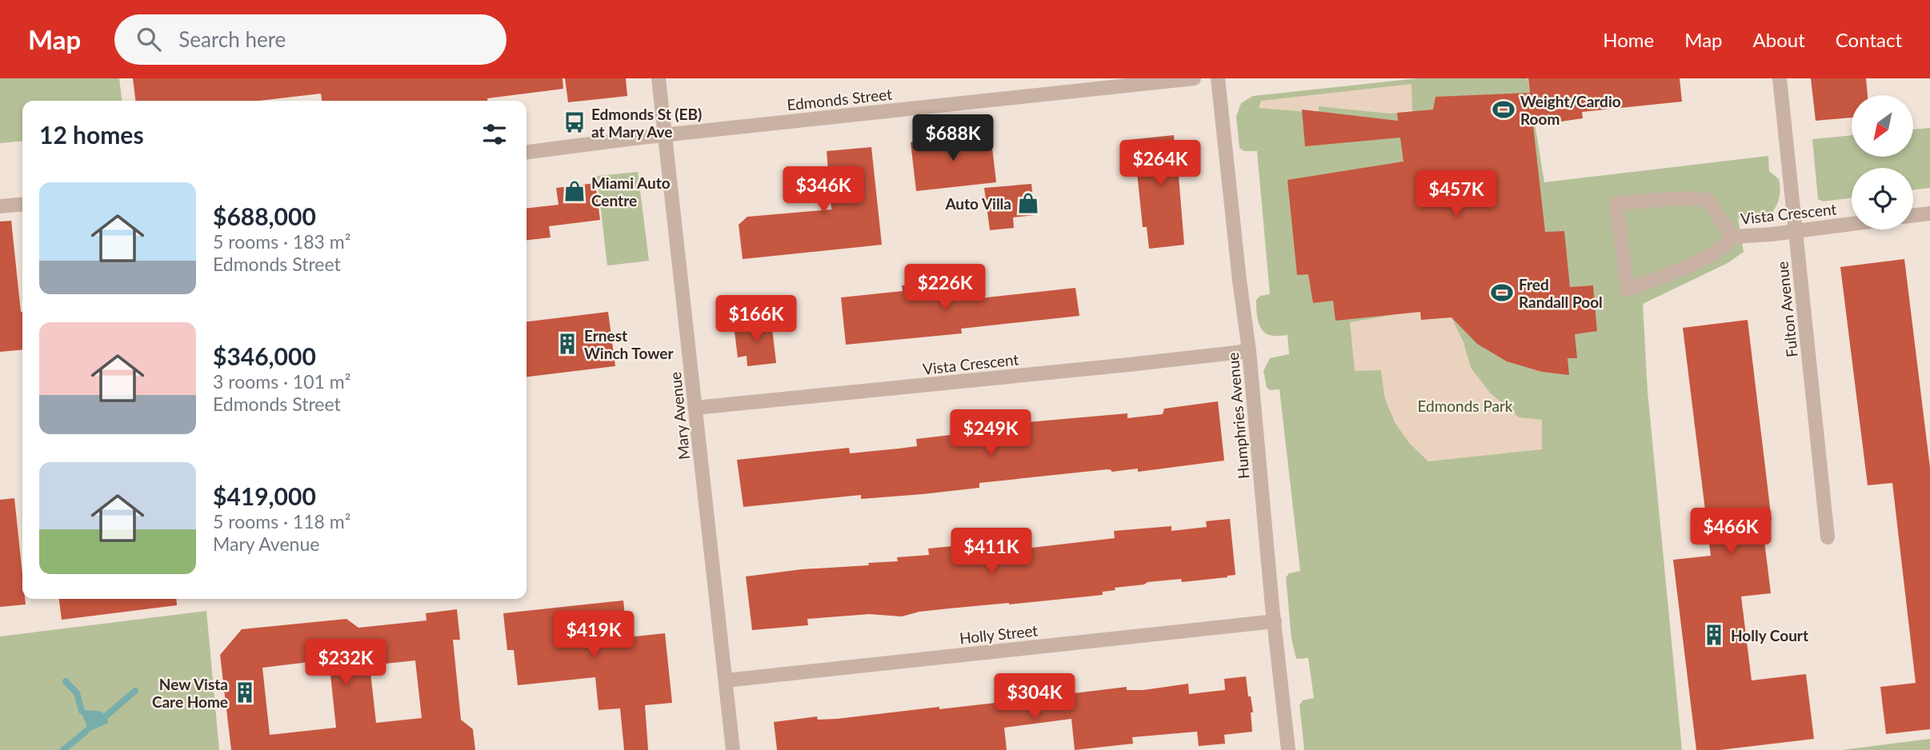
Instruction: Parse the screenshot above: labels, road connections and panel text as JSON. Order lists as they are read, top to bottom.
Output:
{
  "streets": {
    "street": [
      "Edmonds Street",
      "Vista Crescent",
      "Fulton Avenue",
      "Mary Avenue",
      "Humphries Avenue",
      "Holly Street"
    ]
  },
  "crossings": [
    ["Edmonds Street", "Mary Avenue"],
    ["Vista Crescent", "Fulton Avenue"],
    ["Vista Crescent", "Mary Avenue"],
    ["Vista Crescent", "Humphries Avenue"],
    ["Mary Avenue", "Holly Street"],
    ["Humphries Avenue", "Holly Street"]
  ],
  "parks": ["Edmonds Park"],
  "places": {
    "sports": ["Weight/Cardio Room", "Fred Randall Pool"],
    "bus stop": ["Edmonds St (EB) at Mary Ave"],
    "shop": ["Miami Auto Centre", "Auto Villa"],
    "building": ["Ernest Winch Tower", "Holly Court", "New Vista Care Home"]
  },
  "north": "bottom left",
  "page": {
    "header": "Map",
    "search": "Search here",
    "nav": [
      "Home",
      "Map",
      "About",
      "Contact"
    ],
    "heading": "12 homes",
    "price": [
      "$688K",
      "$264K",
      "$346K",
      "$457K",
      "$226K",
      "$166K",
      "$249K",
      "$466K",
      "$411K",
      "$419K",
      "$232K",
      "$304K"
    ],
    "list": [
      {
        "name": "$688,000",
        "note": "5 rooms · 183 m² · Edmonds Street"
      },
      {
        "name": "$346,000",
        "note": "3 rooms · 101 m² · Edmonds Street"
      },
      {
        "name": "$419,000",
        "note": "5 rooms · 118 m² · Mary Avenue"
      }
    ]
  }
}
